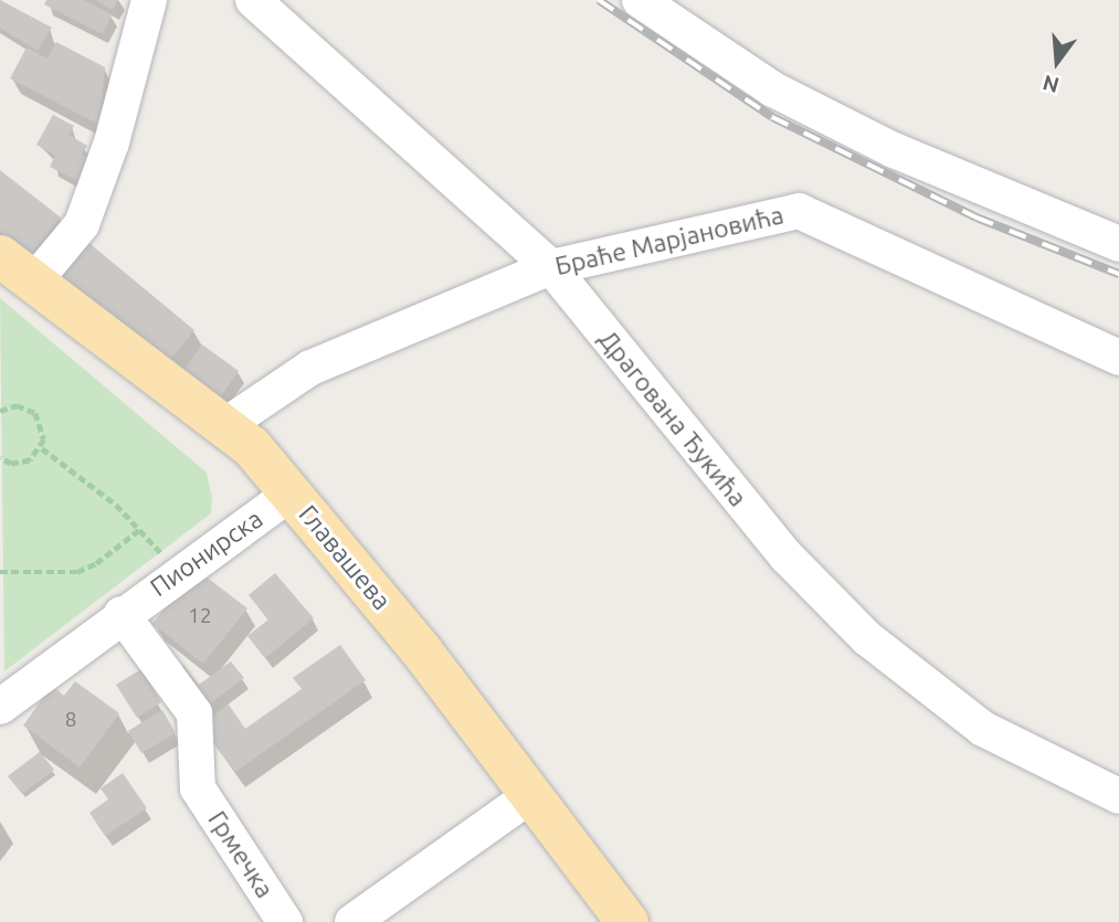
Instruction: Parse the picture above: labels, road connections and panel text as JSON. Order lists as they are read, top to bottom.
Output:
{
  "streets": {
    "main road": ["Главашева"],
    "street": [
      "Браће Марјановића",
      "Драгована Ђукића",
      "Пионирска",
      "Грмечка"
    ]
  },
  "crossings": [
    ["Браће Марјановића", "Драгована Ђукића"],
    ["Браће Марјановића", "Главашева"],
    ["Пионирска", "Главашева"],
    ["Пионирска", "Грмечка"]
  ],
  "house_numbers": ["12", "8"],
  "north": "bottom"
}
